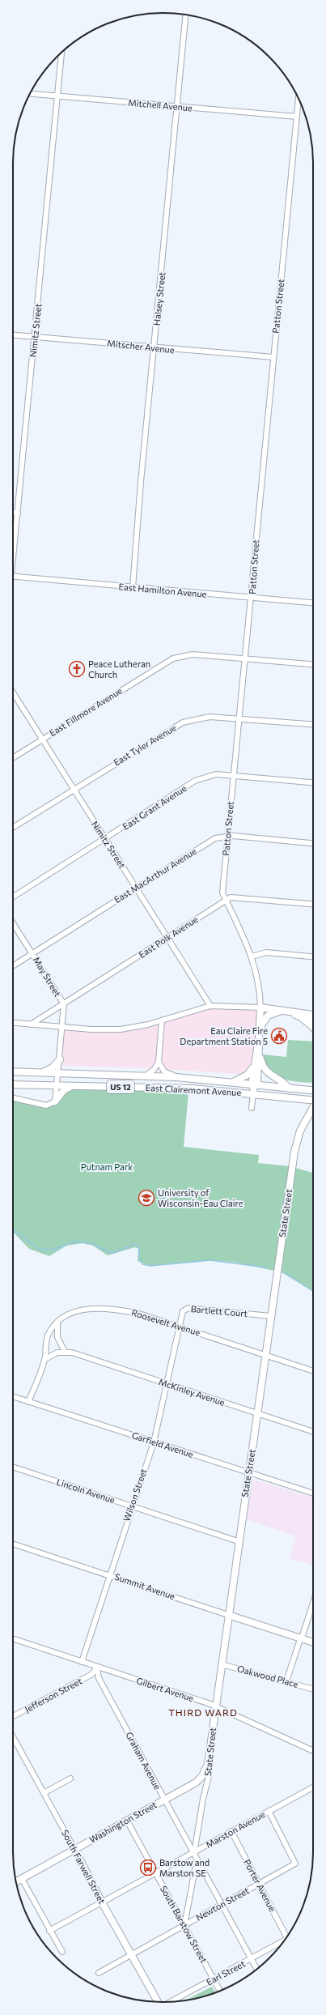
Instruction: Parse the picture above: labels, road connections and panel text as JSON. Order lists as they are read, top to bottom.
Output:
{
  "streets": {
    "main road": [
      "Patton Street",
      "US 12",
      "East Clairemont Avenue",
      "State Street",
      "Summit Avenue",
      "Washington Street",
      "South Farwell Street"
    ],
    "street": [
      "Mitchell Avenue",
      "Halsey Street",
      "Nimitz Street",
      "Mitscher Avenue",
      "East Hamilton Avenue",
      "East Fillmore Avenue",
      "East Tyler Avenue",
      "East Grant Avenue",
      "East MacArthur Avenue",
      "East Polk Avenue",
      "May Street",
      "Bartlett Court",
      "Roosevelt Avenue",
      "McKinley Avenue",
      "Garfield Avenue",
      "Lincoln Avenue",
      "Wilson Street",
      "Oakwood Place",
      "Gilbert Avenue",
      "Jefferson Street",
      "Graham Avenue",
      "Marston Avenue",
      "Porter Avenue",
      "Newton Street",
      "South Barstow Street",
      "Earl Street"
    ]
  },
  "crossings": [
    ["Mitchell Avenue", "Halsey Street"],
    ["Mitchell Avenue", "Patton Street"],
    ["Mitchell Avenue", "Nimitz Street"],
    ["Halsey Street", "Mitscher Avenue"],
    ["Halsey Street", "East Hamilton Avenue"],
    ["Patton Street", "Mitscher Avenue"],
    ["Patton Street", "East Hamilton Avenue"],
    ["Patton Street", "East Fillmore Avenue"],
    ["Patton Street", "East Tyler Avenue"],
    ["Patton Street", "East Grant Avenue"],
    ["Patton Street", "East MacArthur Avenue"],
    ["Patton Street", "East Polk Avenue"],
    ["Patton Street", "East Clairemont Avenue"],
    ["Nimitz Street", "Mitscher Avenue"],
    ["Nimitz Street", "East Fillmore Avenue"],
    ["Nimitz Street", "East Tyler Avenue"],
    ["Nimitz Street", "East Grant Avenue"],
    ["Nimitz Street", "East MacArthur Avenue"],
    ["Nimitz Street", "East Polk Avenue"],
    ["East MacArthur Avenue", "May Street"],
    ["East Polk Avenue", "May Street"],
    ["May Street", "East Clairemont Avenue"],
    ["US 12", "East Clairemont Avenue"],
    ["State Street", "Bartlett Court"],
    ["State Street", "Roosevelt Avenue"],
    ["State Street", "McKinley Avenue"],
    ["State Street", "Garfield Avenue"],
    ["State Street", "Lincoln Avenue"],
    ["State Street", "Summit Avenue"],
    ["State Street", "Oakwood Place"],
    ["State Street", "Gilbert Avenue"],
    ["State Street", "Graham Avenue"],
    ["State Street", "Washington Street"],
    ["State Street", "Marston Avenue"],
    ["Bartlett Court", "Roosevelt Avenue"],
    ["Bartlett Court", "Wilson Street"],
    ["Roosevelt Avenue", "Garfield Avenue"],
    ["Roosevelt Avenue", "Wilson Street"],
    ["McKinley Avenue", "Wilson Street"],
    ["Garfield Avenue", "Wilson Street"],
    ["Lincoln Avenue", "Wilson Street"],
    ["Wilson Street", "Summit Avenue"],
    ["Wilson Street", "Gilbert Avenue"],
    ["Gilbert Avenue", "Jefferson Street"],
    ["Gilbert Avenue", "Graham Avenue"],
    ["Jefferson Street", "Graham Avenue"],
    ["Graham Avenue", "Washington Street"],
    ["Graham Avenue", "Marston Avenue"],
    ["Graham Avenue", "Newton Street"],
    ["Graham Avenue", "Earl Street"],
    ["Washington Street", "South Farwell Street"],
    ["Washington Street", "South Barstow Street"],
    ["Marston Avenue", "South Farwell Street"],
    ["Marston Avenue", "Porter Avenue"],
    ["Marston Avenue", "Newton Street"],
    ["Marston Avenue", "South Barstow Street"],
    ["South Farwell Street", "Newton Street"],
    ["Porter Avenue", "Newton Street"],
    ["Newton Street", "South Barstow Street"],
    ["South Barstow Street", "Earl Street"]
  ],
  "districts": ["THIRD WARD"],
  "parks": ["Putnam Park"],
  "places": {
    "church": ["Peace Lutheran Church"],
    "public building": ["Eau Claire Fire Department Station 5"],
    "school or university": ["University of Wisconsin-Eau Claire"],
    "bus stop": ["Barstow and Marston SE"]
  }
}
